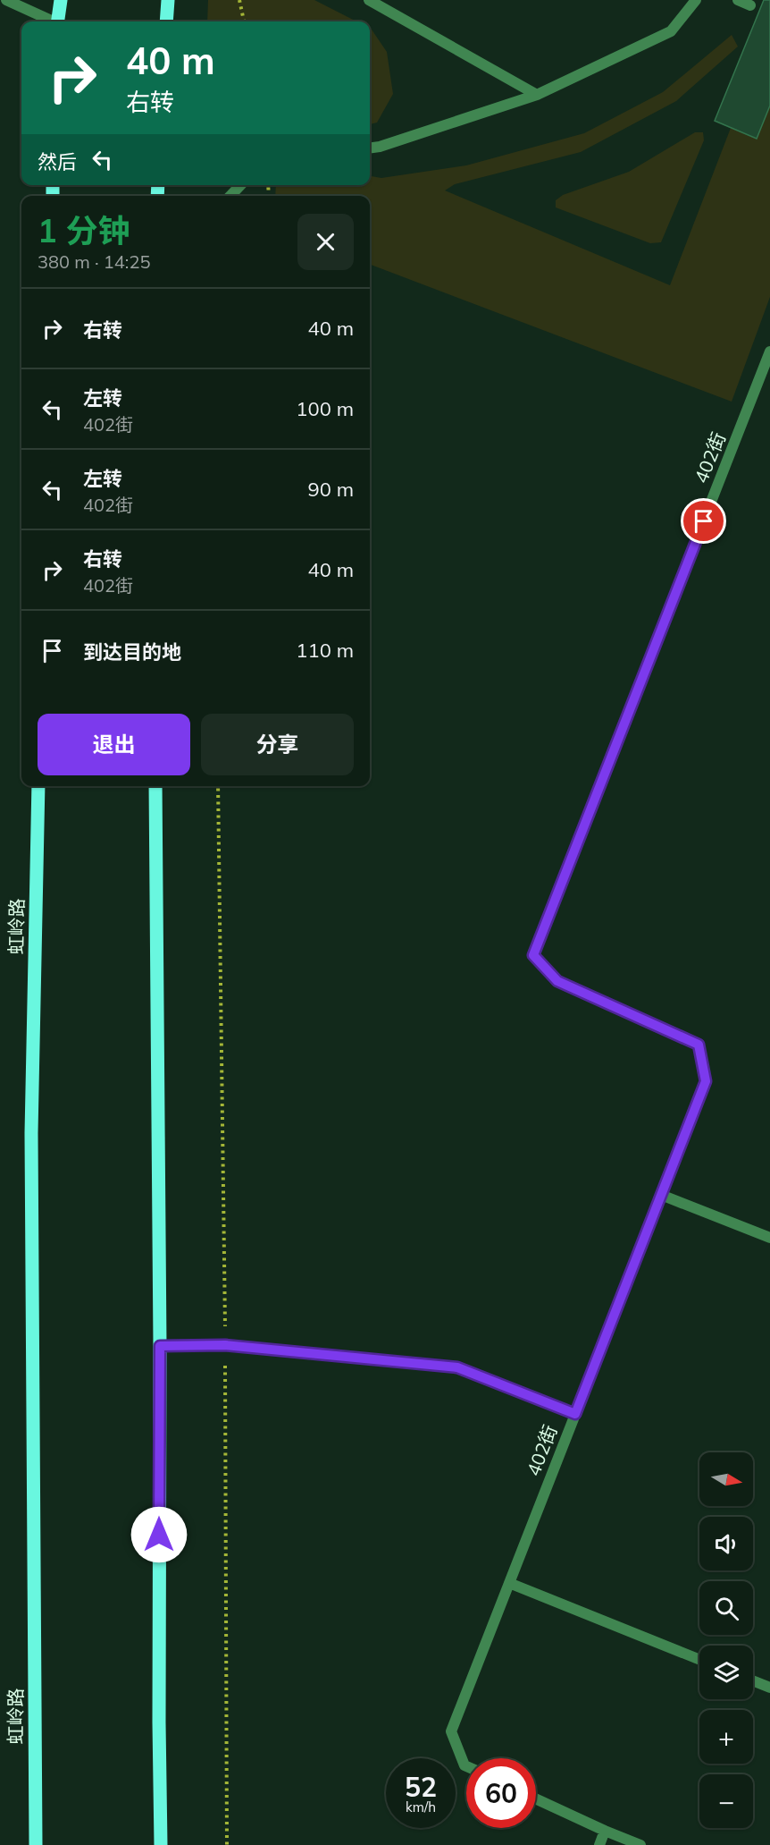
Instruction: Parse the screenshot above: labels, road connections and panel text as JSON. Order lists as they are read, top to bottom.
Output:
{
  "streets": {
    "main road": ["虹岭路"],
    "street": ["402街"]
  },
  "north": "right",
  "page": {
    "turn": ["40 m", "右转"],
    "then": "然后",
    "heading": ["1 分钟", "380 m · 14:25"],
    "list": [
      {
        "name": "右转",
        "value": "40 m"
      },
      {
        "name": "左转",
        "note": "402街",
        "value": "100 m"
      },
      {
        "name": "左转",
        "note": "402街",
        "value": "90 m"
      },
      {
        "name": "右转",
        "note": "402街",
        "value": "40 m"
      },
      {
        "name": "到达目的地",
        "value": "110 m"
      }
    ],
    "buttons": ["退出", "分享"],
    "map_buttons": ["+", "−"],
    "speed": "52 km/h",
    "limit": "60"
  }
}
